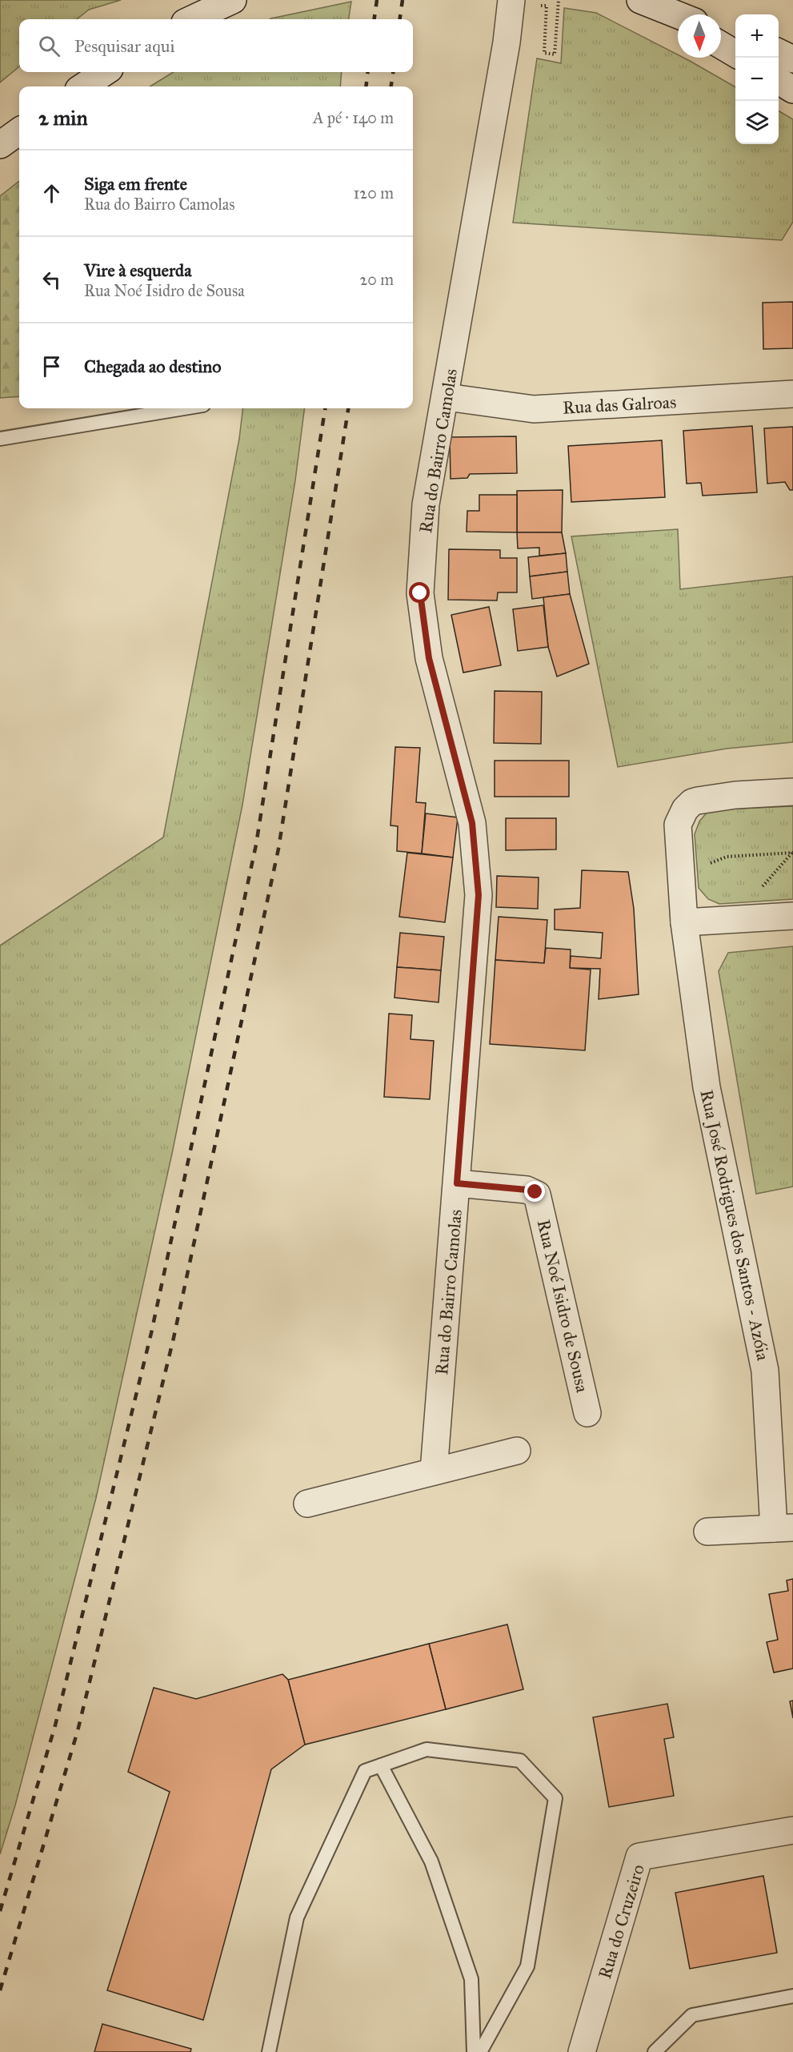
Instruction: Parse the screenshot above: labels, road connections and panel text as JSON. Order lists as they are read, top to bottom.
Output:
{
  "streets": {
    "street": [
      "Rua das Galroas",
      "Rua do Bairro Camolas",
      "Rua José Rodrigues dos Santos - Azóia",
      "Rua Noé Isidro de Sousa",
      "Rua do Cruzeiro"
    ]
  },
  "crossings": [
    ["Rua das Galroas", "Rua do Bairro Camolas"],
    ["Rua do Bairro Camolas", "Rua Noé Isidro de Sousa"]
  ],
  "north": "bottom",
  "page": {
    "map_buttons": ["+", "−"],
    "search": "Pesquisar aqui",
    "heading": ["2 min", "A pé · 140 m"],
    "list": [
      ["Siga em frente", "Rua do Bairro Camolas", "120 m"],
      ["Vire à esquerda", "Rua Noé Isidro de Sousa", "20 m"],
      "Chegada ao destino"
    ]
  }
}
